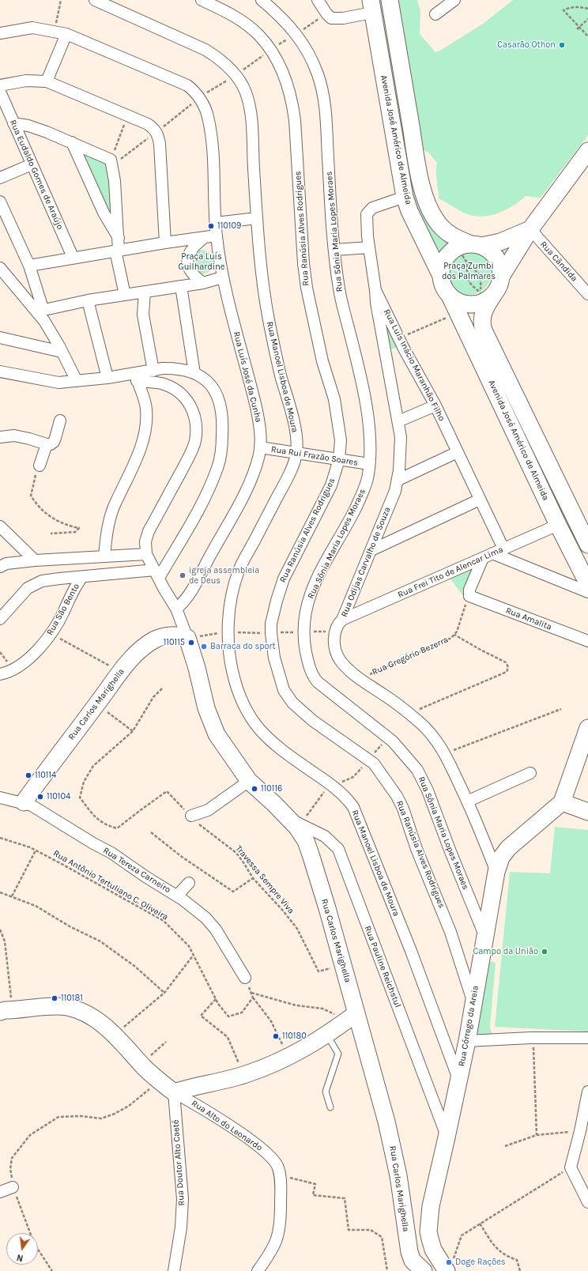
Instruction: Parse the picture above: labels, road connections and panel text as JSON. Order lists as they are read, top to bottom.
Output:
{
  "streets": {
    "street": [
      "Avenida José Américo de Almeida",
      "Rua Eudaldo Gomes de Araújo",
      "Rua Ranúsia Alves Rodrigues",
      "Rua Sônia Maria Lopes Moraes",
      "Rua Cândida",
      "Rua Luís Inácio Maranhão Filho",
      "Rua Luís José da Cunha",
      "Rua Manoel Lisboa de Moura",
      "Rua Rui Frazão Soares",
      "Rua Odijas Carvalho de Souza",
      "Rua Frei Tito de Alencar Lima",
      "Rua São Bento",
      "Rua Amalita",
      "Rua Carlos Marighella",
      "Rua Tereza Carneiro",
      "Rua Pauline Reichstul",
      "Rua Córrego da Areia",
      "Rua Alto do Leonardo",
      "Rua Doutor Alto Caeté"
    ],
    "path": ["Rua Gregório Bezerra", "Travessa Sempre Viva", "Rua Antônio Tertuliano C. Oliveira"]
  },
  "crossings": [
    ["Avenida José Américo de Almeida", "Rua Luís Inácio Maranhão Filho"],
    ["Avenida José Américo de Almeida", "Rua Frei Tito de Alencar Lima"],
    ["Rua Ranúsia Alves Rodrigues", "Rua Rui Frazão Soares"],
    ["Rua Ranúsia Alves Rodrigues", "Rua Córrego da Areia"],
    ["Rua Sônia Maria Lopes Moraes", "Rua Rui Frazão Soares"],
    ["Rua Sônia Maria Lopes Moraes", "Rua Córrego da Areia"],
    ["Rua Luís Inácio Maranhão Filho", "Rua Odijas Carvalho de Souza"],
    ["Rua Luís Inácio Maranhão Filho", "Rua Frei Tito de Alencar Lima"],
    ["Rua Luís José da Cunha", "Rua Rui Frazão Soares"],
    ["Rua Manoel Lisboa de Moura", "Rua Rui Frazão Soares"],
    ["Rua Manoel Lisboa de Moura", "Rua Córrego da Areia"],
    ["Rua Odijas Carvalho de Souza", "Rua Frei Tito de Alencar Lima"],
    ["Rua Odijas Carvalho de Souza", "Rua Gregório Bezerra"],
    ["Rua Odijas Carvalho de Souza", "Rua Córrego da Areia"],
    ["Rua Amalita", "Rua Gregório Bezerra"],
    ["Rua Carlos Marighella", "Rua Tereza Carneiro"],
    ["Rua Carlos Marighella", "Travessa Sempre Viva"],
    ["Rua Carlos Marighella", "Rua Pauline Reichstul"],
    ["Rua Pauline Reichstul", "Rua Córrego da Areia"],
    ["Rua Alto do Leonardo", "Rua Doutor Alto Caeté"]
  ],
  "parks": ["Praça Luís Guilhardine", "Praça Zumbi dos Palmares"],
  "places": [
    "Casarão Othon",
    "110109",
    "igreja assembleia de Deus",
    "110115",
    "Barraca do sport",
    "110114",
    "110116",
    "110104",
    "Campo da União",
    "110181",
    "110180",
    "Doge Rações"
  ],
  "north": "bottom"
}
